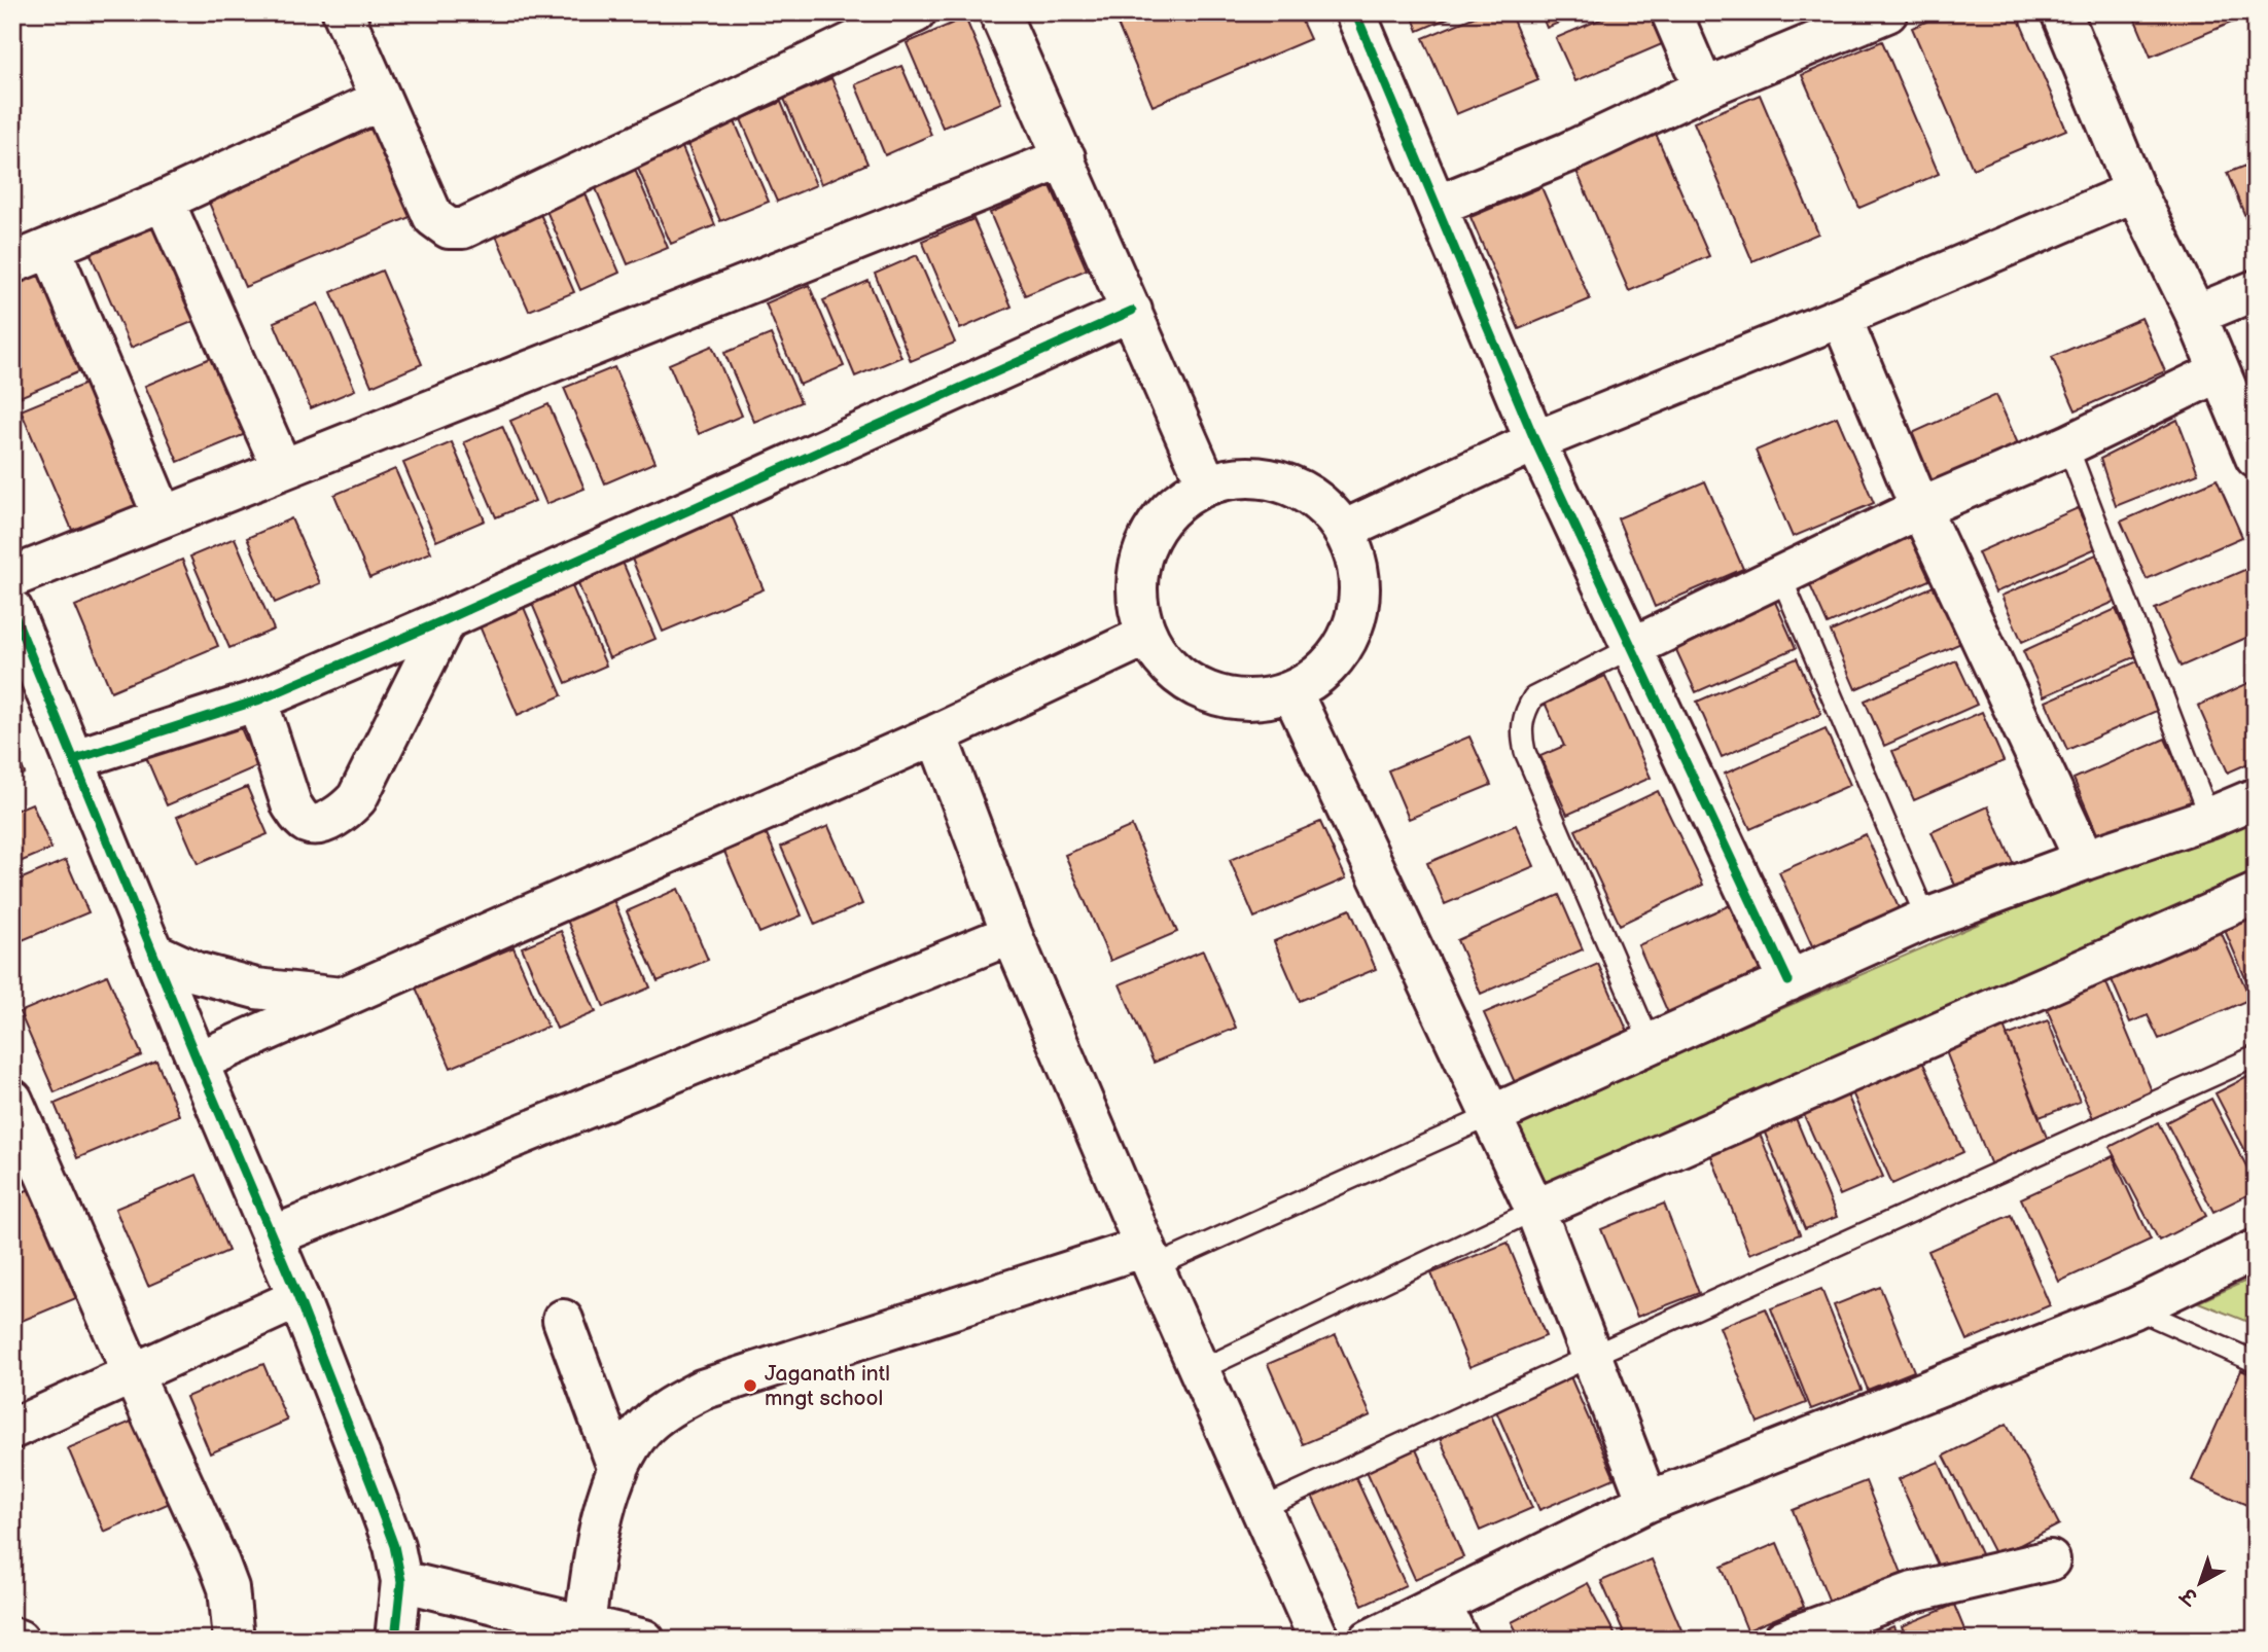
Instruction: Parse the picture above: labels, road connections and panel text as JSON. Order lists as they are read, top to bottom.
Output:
{
  "places": ["Jaganath intl mngt school"],
  "north": "bottom left"
}
